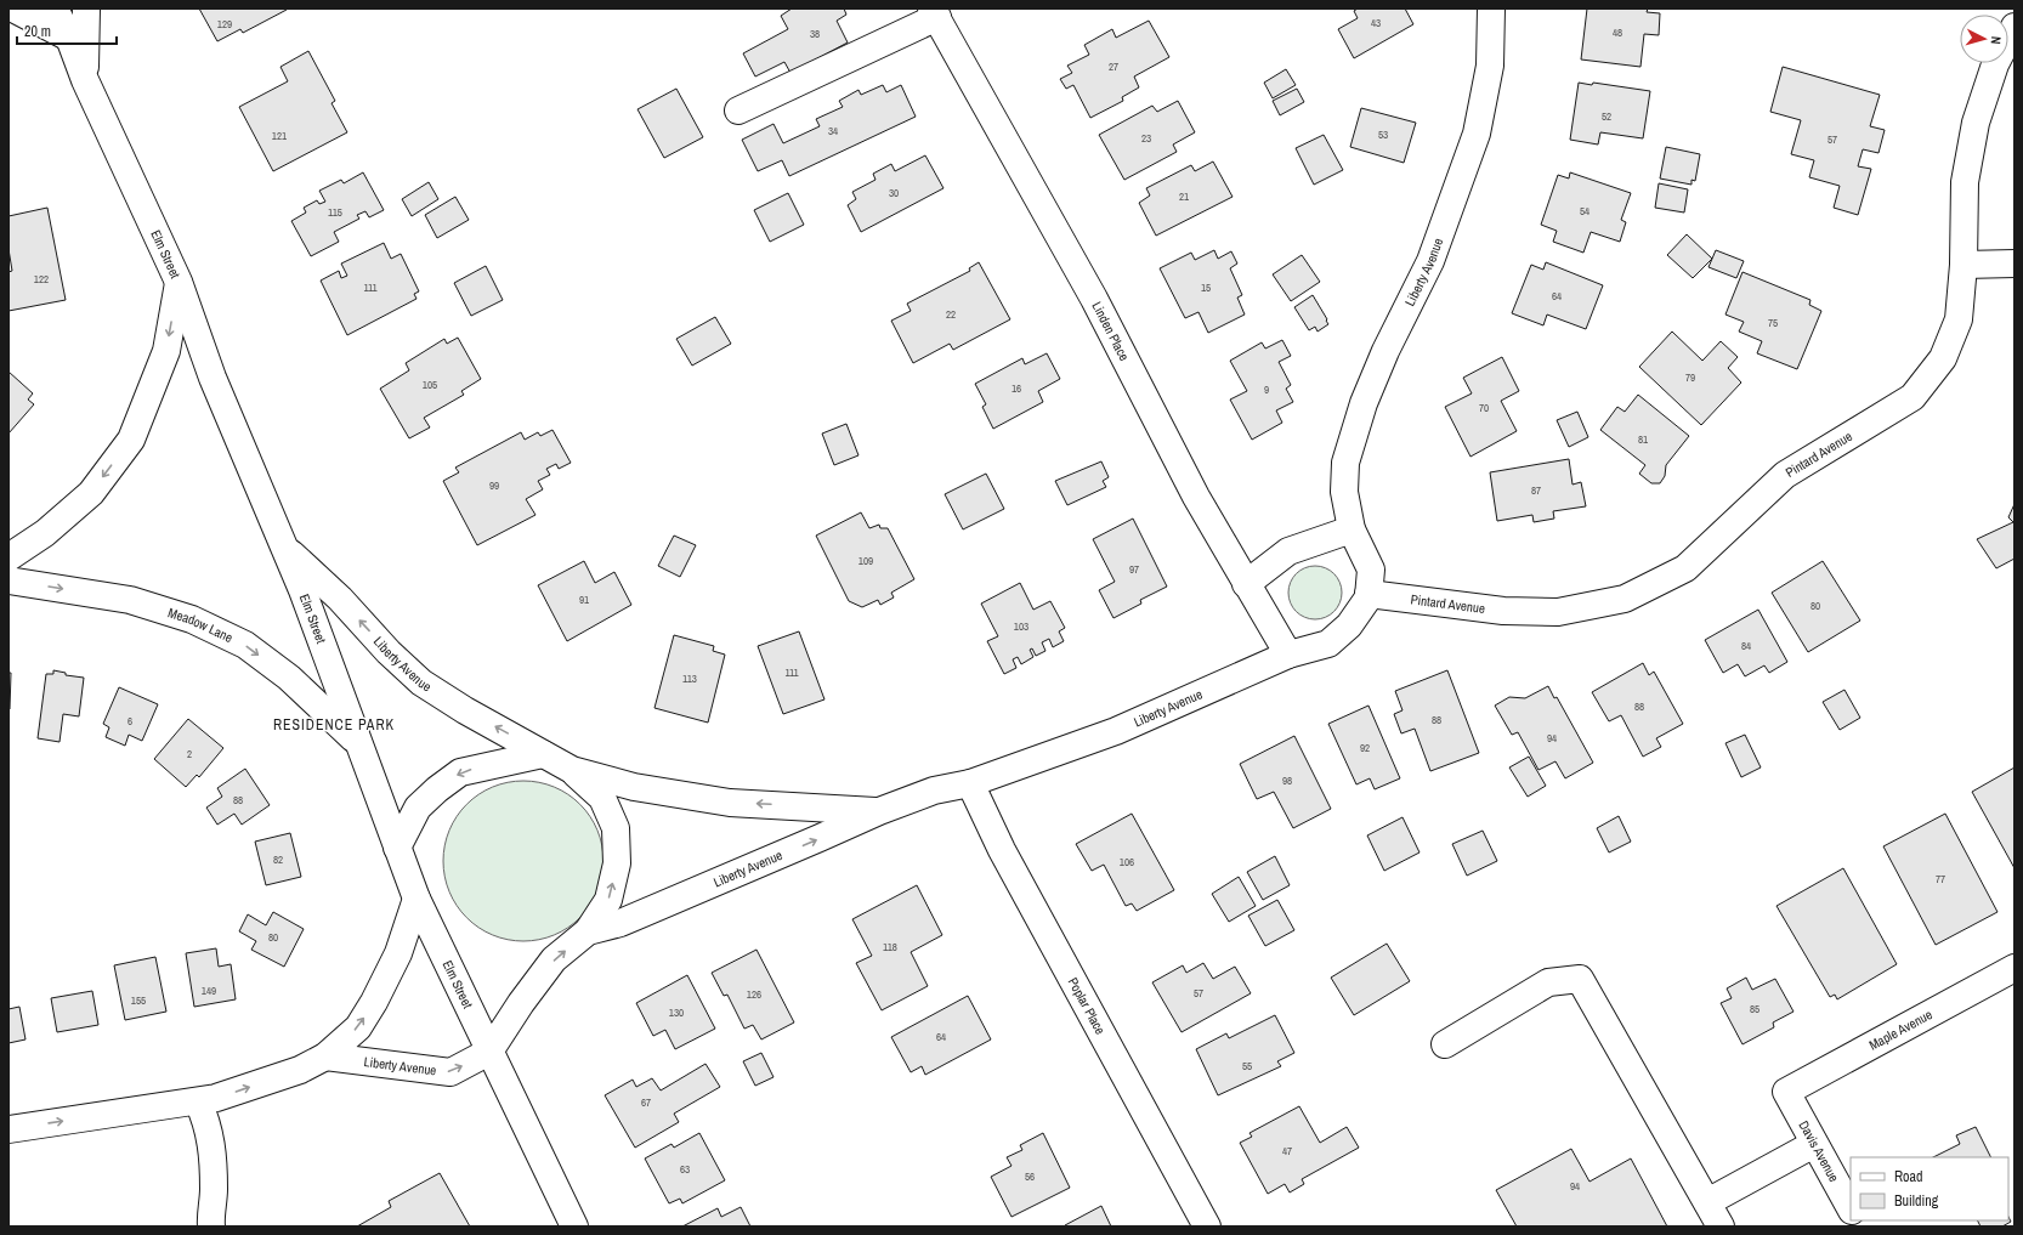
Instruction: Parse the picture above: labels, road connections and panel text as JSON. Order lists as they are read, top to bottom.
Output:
{
  "streets": {
    "street": [
      "Elm Street",
      "Liberty Avenue",
      "Linden Place",
      "Pintard Avenue",
      "Meadow Lane",
      "Poplar Place",
      "Maple Avenue",
      "Davis Avenue"
    ]
  },
  "crossings": [
    ["Elm Street", "Liberty Avenue"],
    ["Elm Street", "Meadow Lane"],
    ["Liberty Avenue", "Linden Place"],
    ["Liberty Avenue", "Pintard Avenue"],
    ["Liberty Avenue", "Poplar Place"],
    ["Maple Avenue", "Davis Avenue"]
  ],
  "one_way": ["Meadow Lane"],
  "districts": ["RESIDENCE PARK"],
  "house_numbers": [
    "43",
    "129",
    "48",
    "38",
    "27",
    "52",
    "34",
    "53",
    "121",
    "23",
    "57",
    "30",
    "21",
    "54",
    "115",
    "122",
    "111",
    "15",
    "64",
    "22",
    "75",
    "79",
    "105",
    "16",
    "9",
    "70",
    "81",
    "99",
    "87",
    "109",
    "97",
    "91",
    "80",
    "103",
    "84",
    "111",
    "113",
    "88",
    "88",
    "6",
    "94",
    "92",
    "2",
    "98",
    "88",
    "82",
    "106",
    "77",
    "80",
    "118",
    "149",
    "57",
    "126",
    "155",
    "85",
    "130",
    "64",
    "55",
    "67",
    "47",
    "63",
    "56",
    "94"
  ],
  "legend": ["Road", "Building"],
  "scale_bar": "20 m",
  "north": "right"
}
